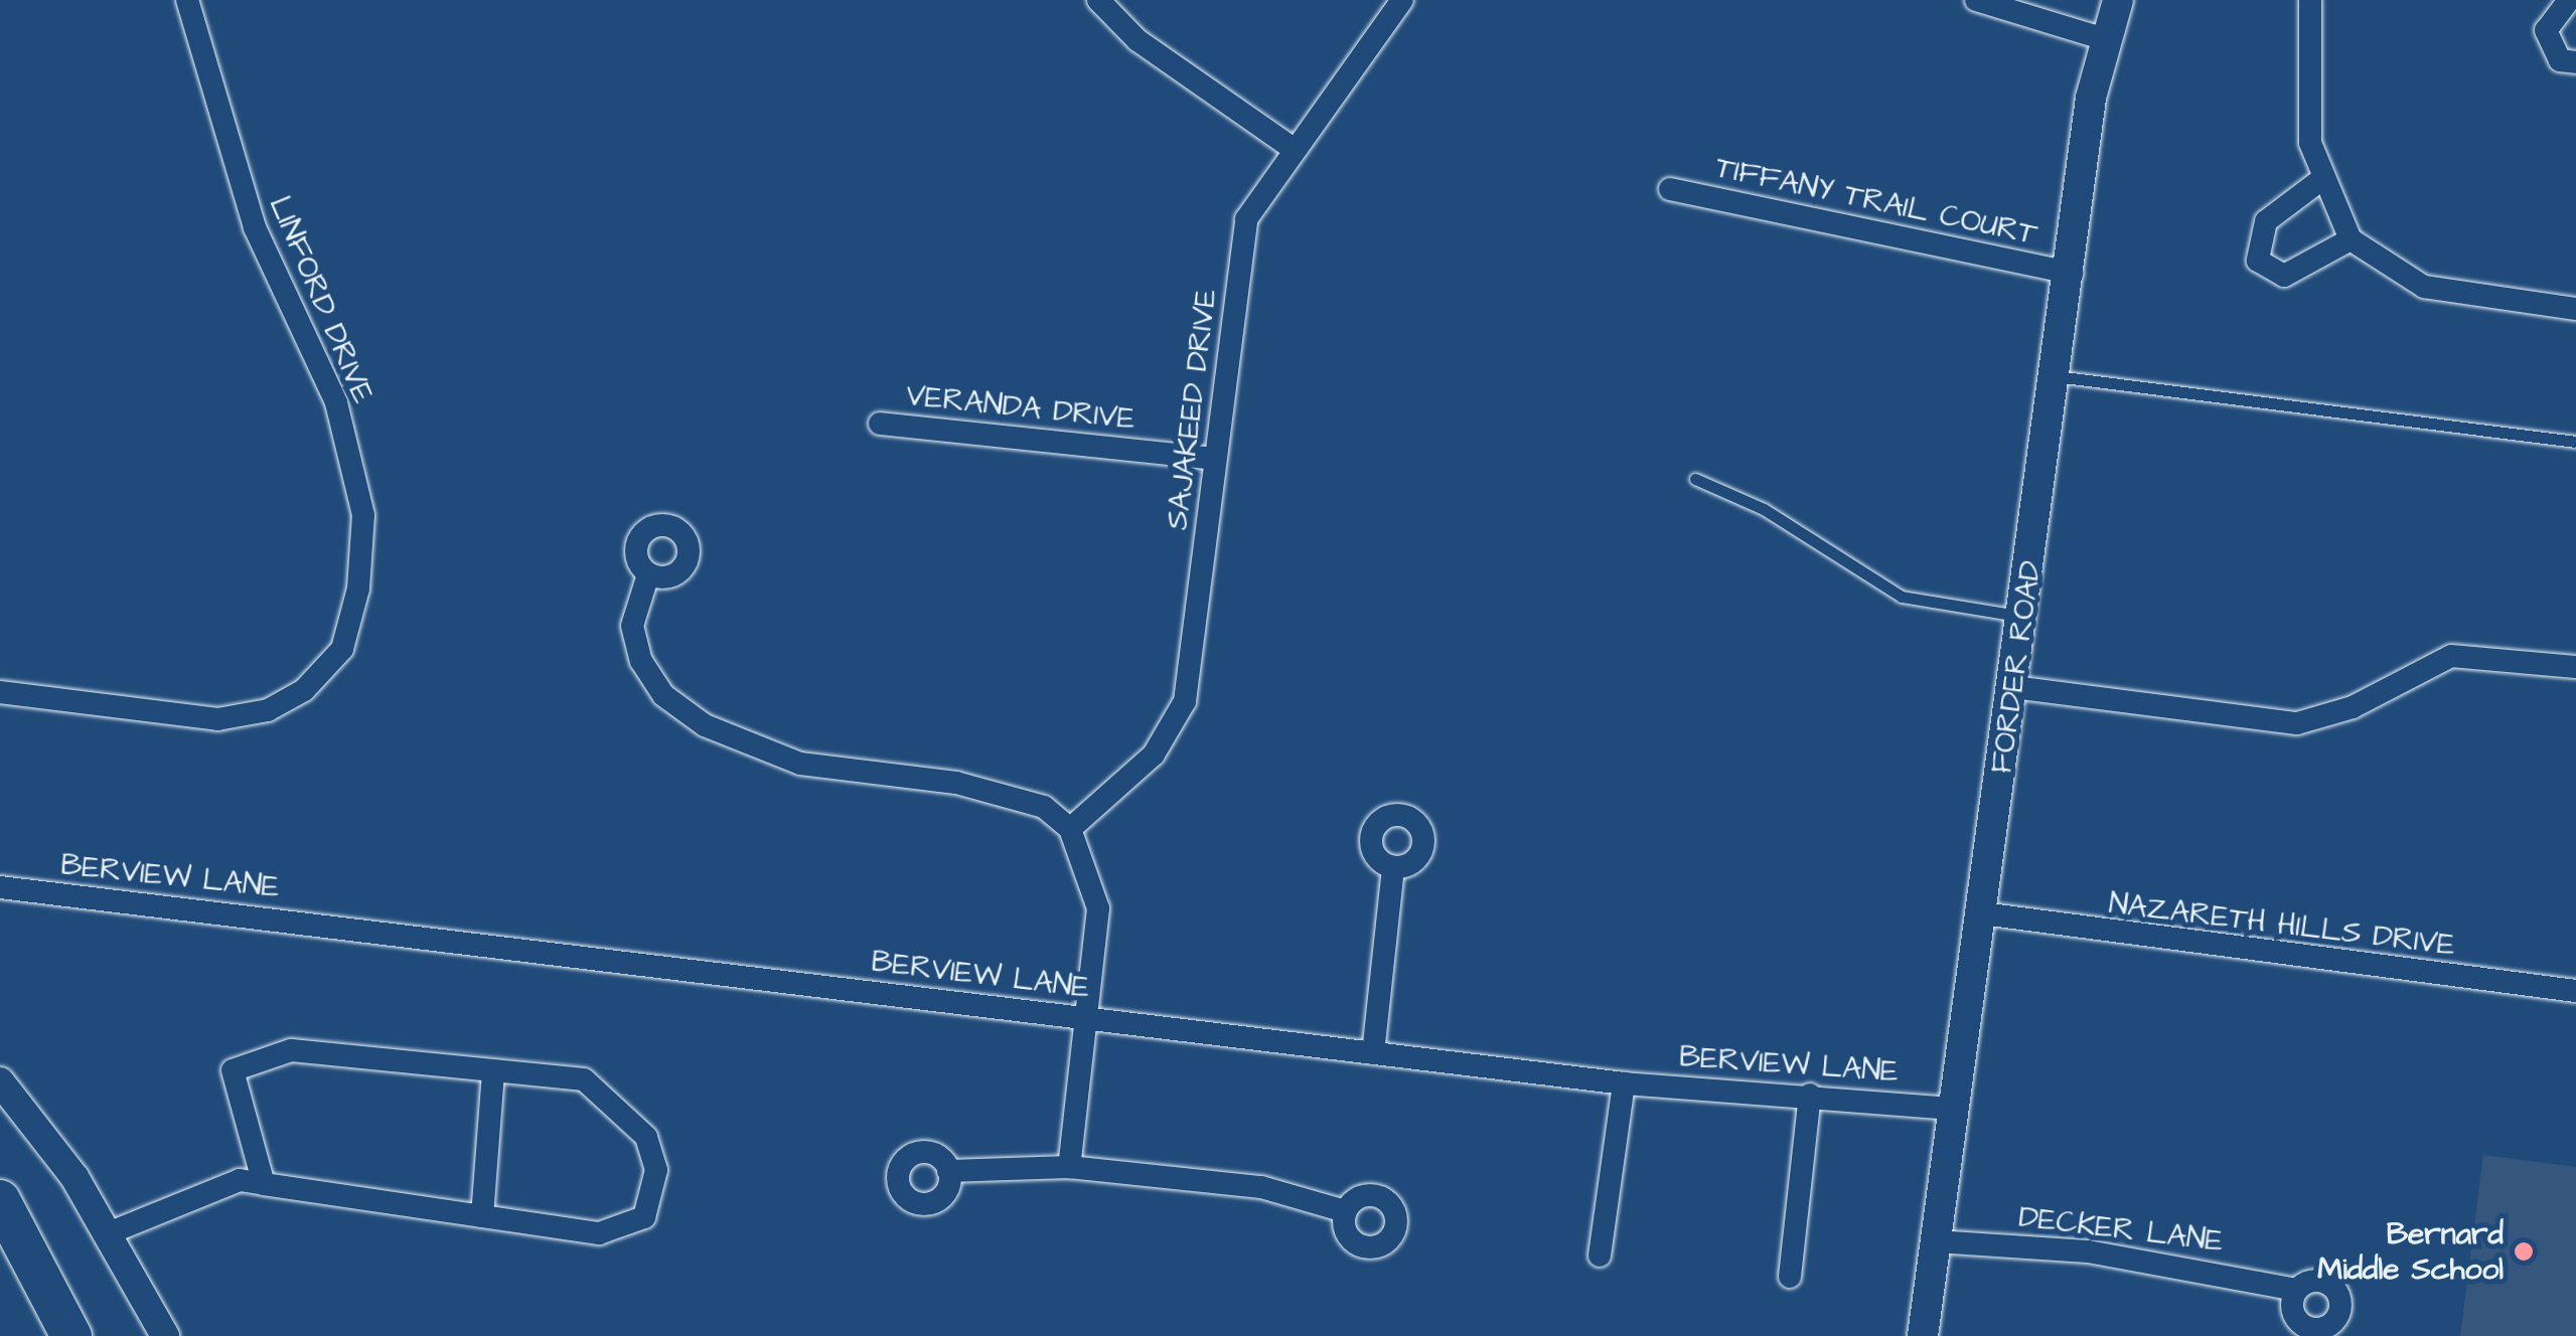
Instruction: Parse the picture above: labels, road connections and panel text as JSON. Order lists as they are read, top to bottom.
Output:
{
  "streets": {
    "main road": ["FORDER ROAD"],
    "street": [
      "TIFFANY TRAIL COURT",
      "LINFORD DRIVE",
      "VERANDA DRIVE",
      "SAJAKEED DRIVE",
      "BERVIEW LANE",
      "NAZARETH HILLS DRIVE",
      "DECKER LANE"
    ]
  },
  "crossings": [
    ["TIFFANY TRAIL COURT", "FORDER ROAD"],
    ["VERANDA DRIVE", "SAJAKEED DRIVE"],
    ["FORDER ROAD", "BERVIEW LANE"],
    ["FORDER ROAD", "NAZARETH HILLS DRIVE"],
    ["FORDER ROAD", "DECKER LANE"]
  ],
  "places": ["Bernard Middle School"]
}
